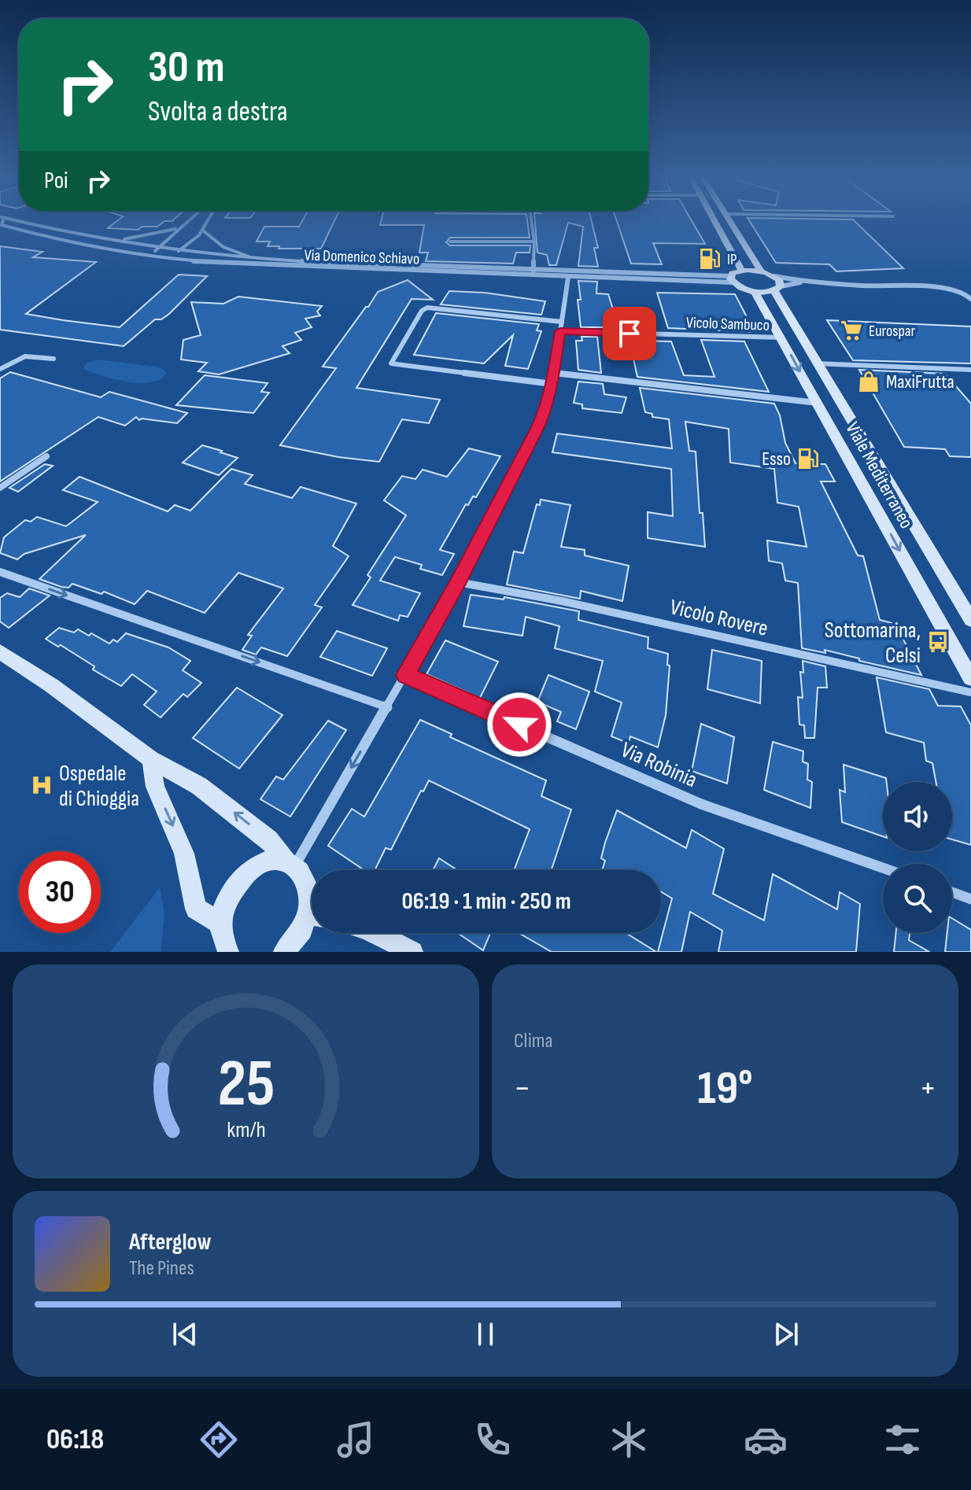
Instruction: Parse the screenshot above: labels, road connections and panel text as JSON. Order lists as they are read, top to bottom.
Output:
{
  "streets": {
    "street": [
      "Via Domenico Schiavo",
      "Vicolo Sambuco",
      "Viale Mediterraneo",
      "Vicolo Rovere",
      "Via Robinia"
    ]
  },
  "crossings": [
    ["Vicolo Sambuco", "Viale Mediterraneo"]
  ],
  "places": {
    "fuel station": ["IP", "Esso"],
    "supermarket": ["Eurospar"],
    "shop": ["MaxiFrutta"],
    "bus stop": ["Sottomarina, Celsi"],
    "hospital": ["Ospedale di Chioggia"]
  },
  "page": {
    "turn": ["30 m", "Svolta a destra"],
    "then": "Poi",
    "limit": "30",
    "trip": "06:19 · 1 min · 250 m",
    "tile": "Clima",
    "heat": ["−", "19°", "+"],
    "song": ["Afterglow", "The Pines"],
    "tabs": "06:18",
    "gauge": ["25", "km/h"]
  }
}
